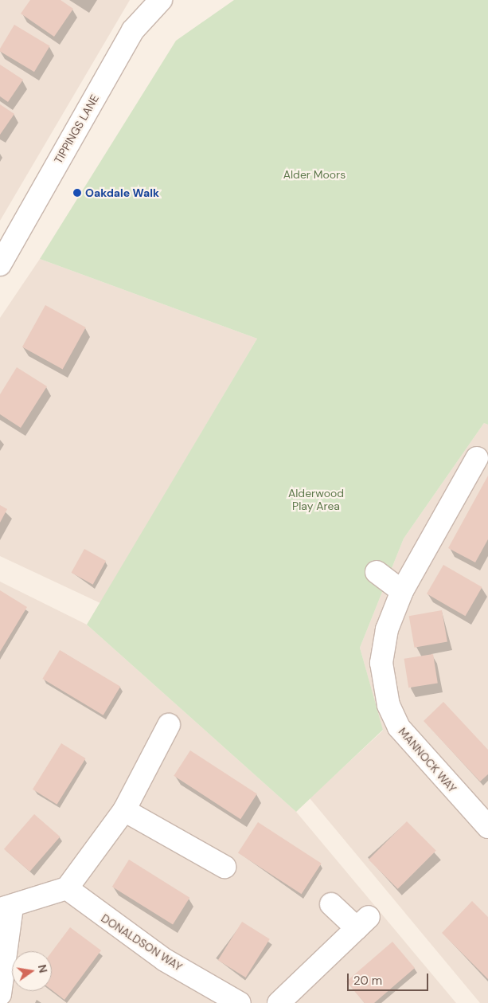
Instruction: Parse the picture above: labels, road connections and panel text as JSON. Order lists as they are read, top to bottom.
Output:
{
  "streets": {
    "street": ["TIPPINGS LANE", "MANNOCK WAY", "DONALDSON WAY"]
  },
  "parks": ["Alder Moors", "Alderwood Play Area"],
  "places": ["Oakdale Walk"],
  "scale_bar": "20 m",
  "north": "right"
}
